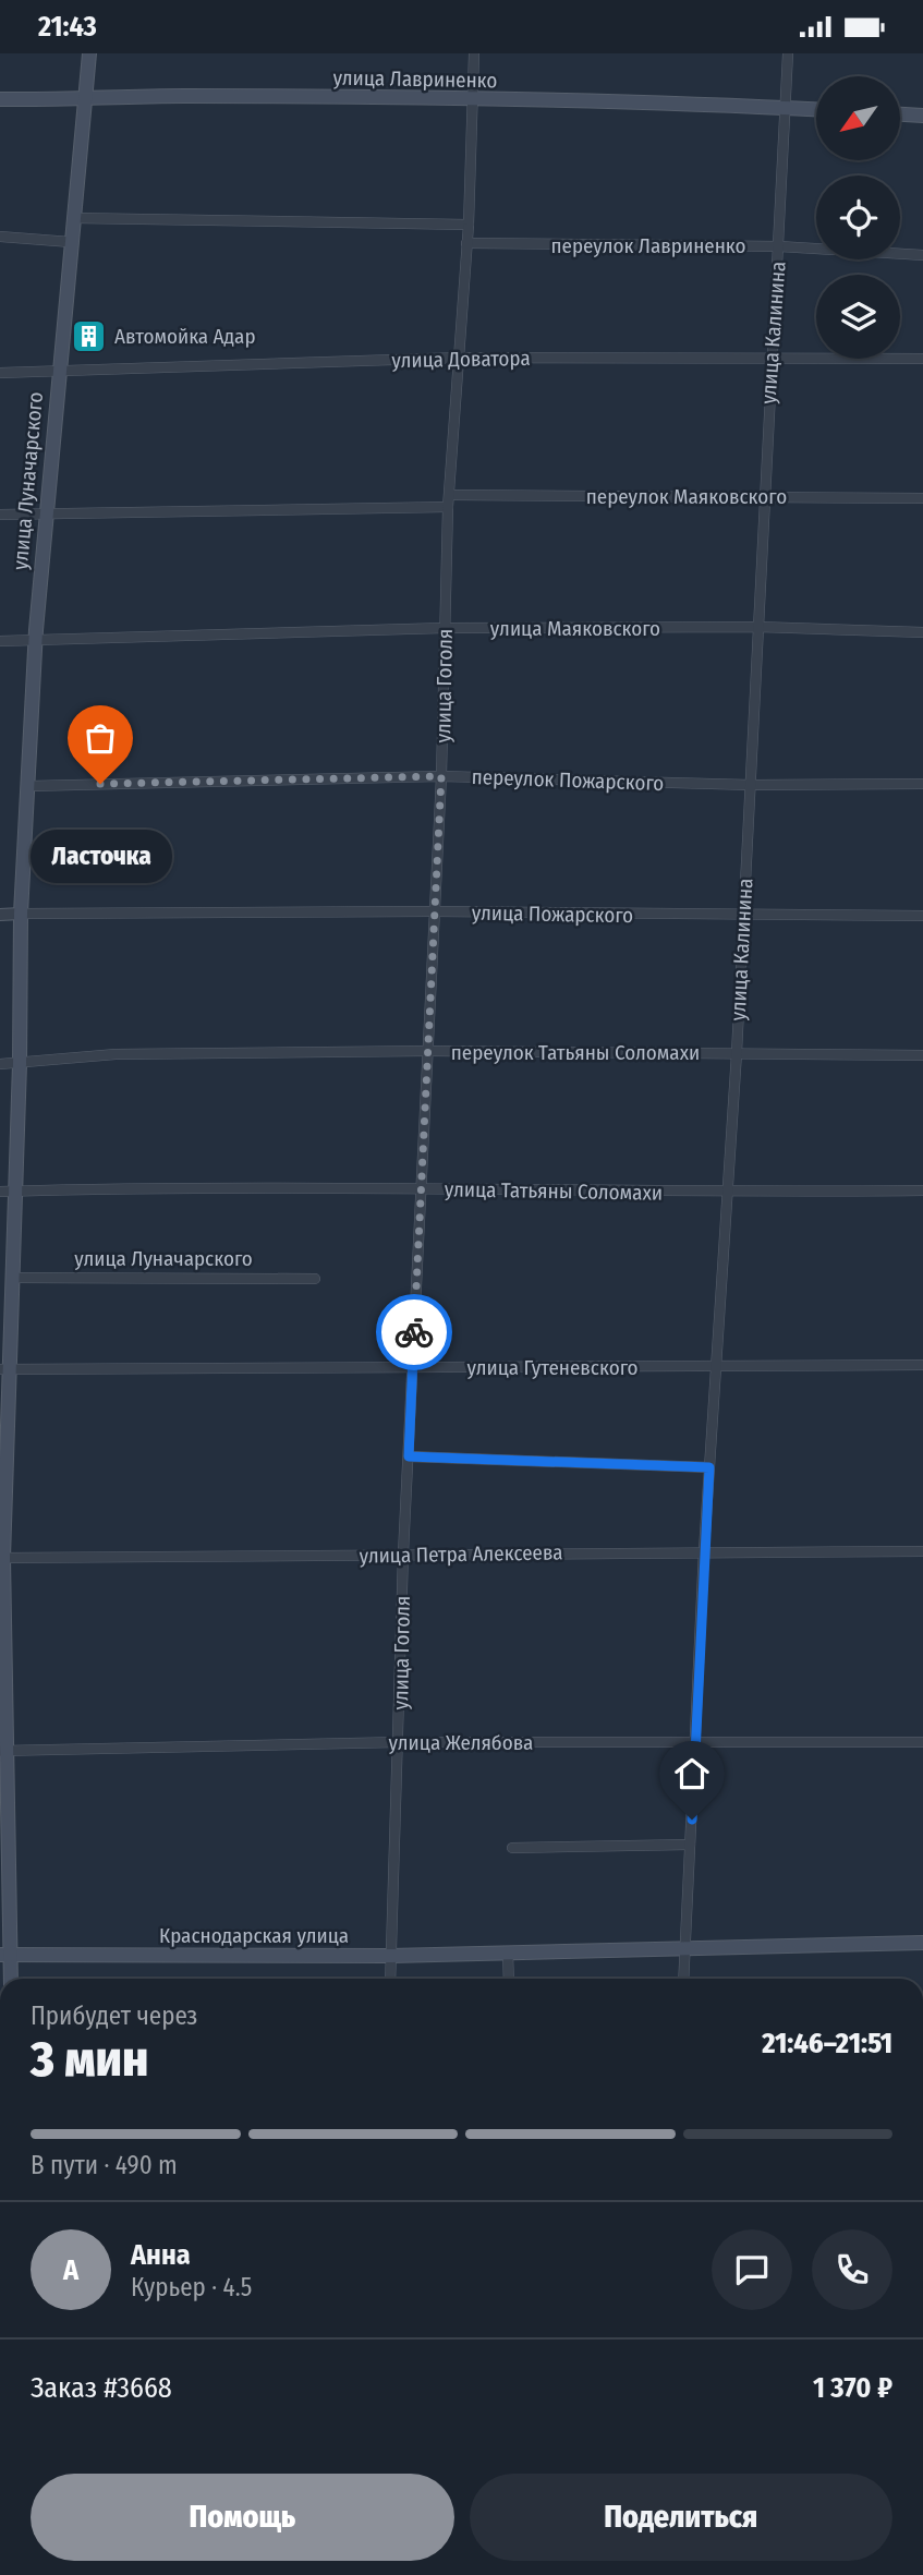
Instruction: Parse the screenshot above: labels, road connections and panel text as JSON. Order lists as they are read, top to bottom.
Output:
{
  "streets": {
    "main road": ["улица Лавриненко", "улица Луначарского", "Краснодарская улица"],
    "street": [
      "переулок Лавриненко",
      "улица Калинина",
      "улица Доватора",
      "переулок Маяковского",
      "улица Маяковского",
      "улица Гоголя",
      "переулок Пожарского",
      "улица Пожарского",
      "переулок Татьяны Соломахи",
      "улица Татьяны Соломахи",
      "улица Гутеневского",
      "улица Петра Алексеева",
      "улица Желябова"
    ]
  },
  "crossings": [
    ["улица Лавриненко", "улица Калинина"],
    ["улица Лавриненко", "улица Луначарского"],
    ["улица Лавриненко", "улица Гоголя"],
    ["переулок Лавриненко", "улица Калинина"],
    ["переулок Лавриненко", "улица Гоголя"],
    ["улица Калинина", "улица Доватора"],
    ["улица Калинина", "переулок Маяковского"],
    ["улица Калинина", "улица Маяковского"],
    ["улица Калинина", "переулок Пожарского"],
    ["улица Калинина", "улица Пожарского"],
    ["улица Калинина", "переулок Татьяны Соломахи"],
    ["улица Калинина", "улица Татьяны Соломахи"],
    ["улица Калинина", "улица Гутеневского"],
    ["улица Калинина", "улица Петра Алексеева"],
    ["улица Калинина", "улица Желябова"],
    ["улица Калинина", "Краснодарская улица"],
    ["улица Доватора", "улица Луначарского"],
    ["улица Доватора", "улица Гоголя"],
    ["улица Луначарского", "улица Маяковского"],
    ["улица Луначарского", "переулок Пожарского"],
    ["улица Луначарского", "улица Пожарского"],
    ["улица Луначарского", "переулок Татьяны Соломахи"],
    ["улица Луначарского", "улица Татьяны Соломахи"],
    ["улица Луначарского", "улица Гутеневского"],
    ["улица Луначарского", "улица Петра Алексеева"],
    ["улица Луначарского", "улица Желябова"],
    ["улица Луначарского", "Краснодарская улица"],
    ["переулок Маяковского", "улица Гоголя"],
    ["улица Маяковского", "улица Гоголя"],
    ["улица Гоголя", "переулок Пожарского"],
    ["улица Гоголя", "улица Пожарского"],
    ["улица Гоголя", "переулок Татьяны Соломахи"],
    ["улица Гоголя", "улица Татьяны Соломахи"],
    ["улица Гоголя", "улица Гутеневского"],
    ["улица Гоголя", "улица Петра Алексеева"],
    ["улица Гоголя", "улица Желябова"],
    ["улица Гоголя", "Краснодарская улица"]
  ],
  "places": {
    "building": ["Автомойка Адар"],
    "other": ["Ласточка"]
  },
  "north": "bottom left",
  "page": {
    "status": "21:43",
    "bubble": "Ласточка",
    "heading": ["3 мин", "Прибудет через", "21:46–21:51"],
    "panel": [
      "Анна",
      "Курьер · 4.5",
      "Заказ #3668",
      "1 370 ₽"
    ],
    "bar": "В пути · 490 m",
    "round": "А",
    "buttons": ["Помощь", "Поделиться"]
  }
}
